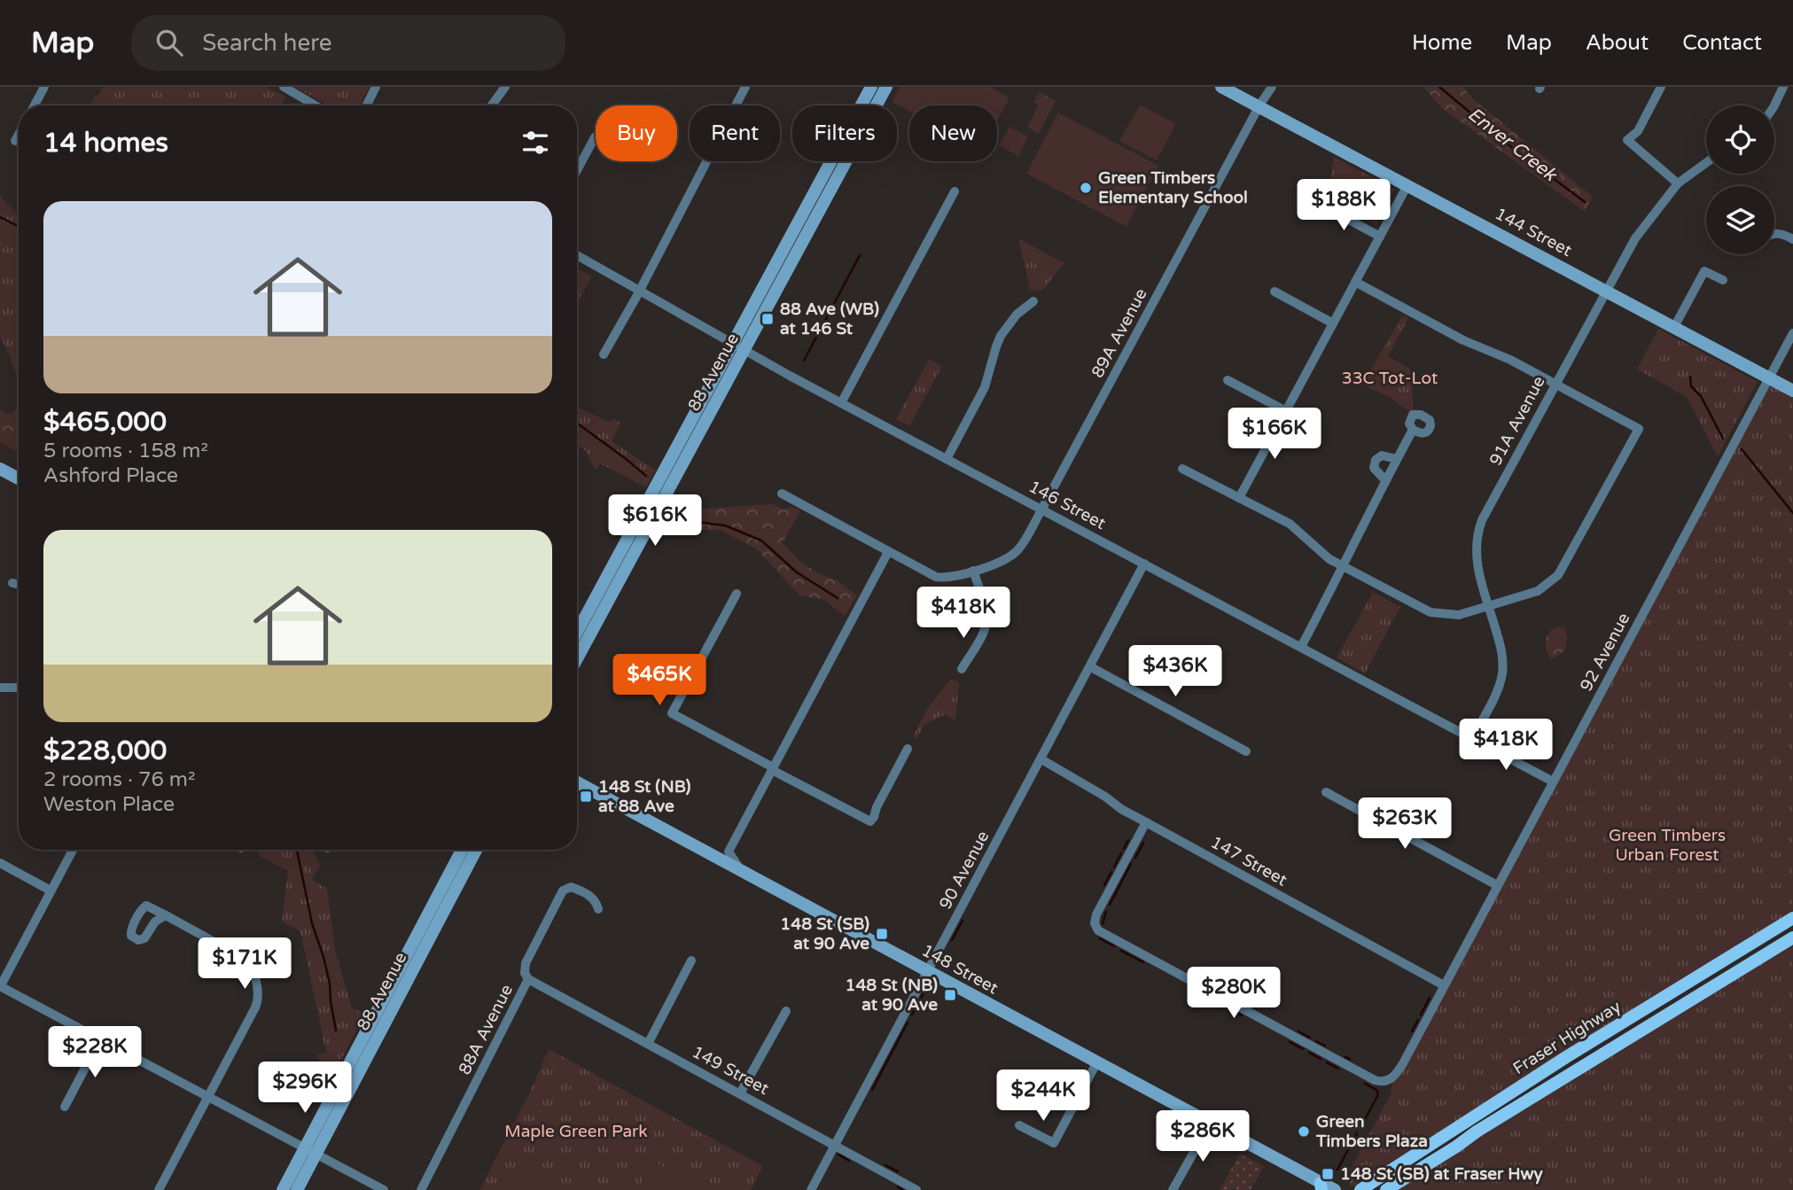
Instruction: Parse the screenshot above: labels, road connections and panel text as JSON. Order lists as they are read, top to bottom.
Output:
{
  "streets": {
    "main road": [
      "144 Street",
      "88 Avenue",
      "148 Street",
      "Fraser Highway"
    ],
    "street": [
      "89A Avenue",
      "91A Avenue",
      "146 Street",
      "92 Avenue",
      "147 Street",
      "90 Avenue",
      "88A Avenue",
      "149 Street"
    ]
  },
  "crossings": [
    ["144 Street", "89A Avenue"],
    ["144 Street", "91A Avenue"],
    ["144 Street", "92 Avenue"],
    ["89A Avenue", "146 Street"],
    ["88 Avenue", "146 Street"],
    ["91A Avenue", "146 Street"],
    ["146 Street", "92 Avenue"],
    ["146 Street", "90 Avenue"],
    ["92 Avenue", "147 Street"],
    ["147 Street", "90 Avenue"],
    ["90 Avenue", "148 Street"],
    ["90 Avenue", "149 Street"],
    ["88A Avenue", "149 Street"]
  ],
  "water": ["Enver Creek"],
  "parks": ["33C Tot-Lot", "Green Timbers Urban Forest", "Maple Green Park"],
  "places": {
    "other": ["Green Timbers Elementary School", "Green Timbers Plaza"],
    "transit": [
      "88 Ave (WB) at 146 St",
      "148 St (NB) at 88 Ave",
      "148 St (SB) at 90 Ave",
      "148 St (NB) at 90 Ave",
      "148 St (SB) at Fraser Hwy"
    ]
  },
  "page": {
    "header": "Map",
    "search": "Search here",
    "nav": [
      "Home",
      "Map",
      "About",
      "Contact"
    ],
    "chip": [
      "Buy",
      "Rent",
      "Filters",
      "New"
    ],
    "heading": "14 homes",
    "price": [
      "$188K",
      "$166K",
      "$616K",
      "$418K",
      "$436K",
      "$465K",
      "$418K",
      "$263K",
      "$171K",
      "$280K",
      "$228K",
      "$296K",
      "$244K",
      "$286K"
    ],
    "list": [
      {
        "name": "$465,000",
        "note": "5 rooms · 158 m² · Ashford Place"
      },
      {
        "name": "$228,000",
        "note": "2 rooms · 76 m² · Weston Place"
      }
    ]
  }
}
